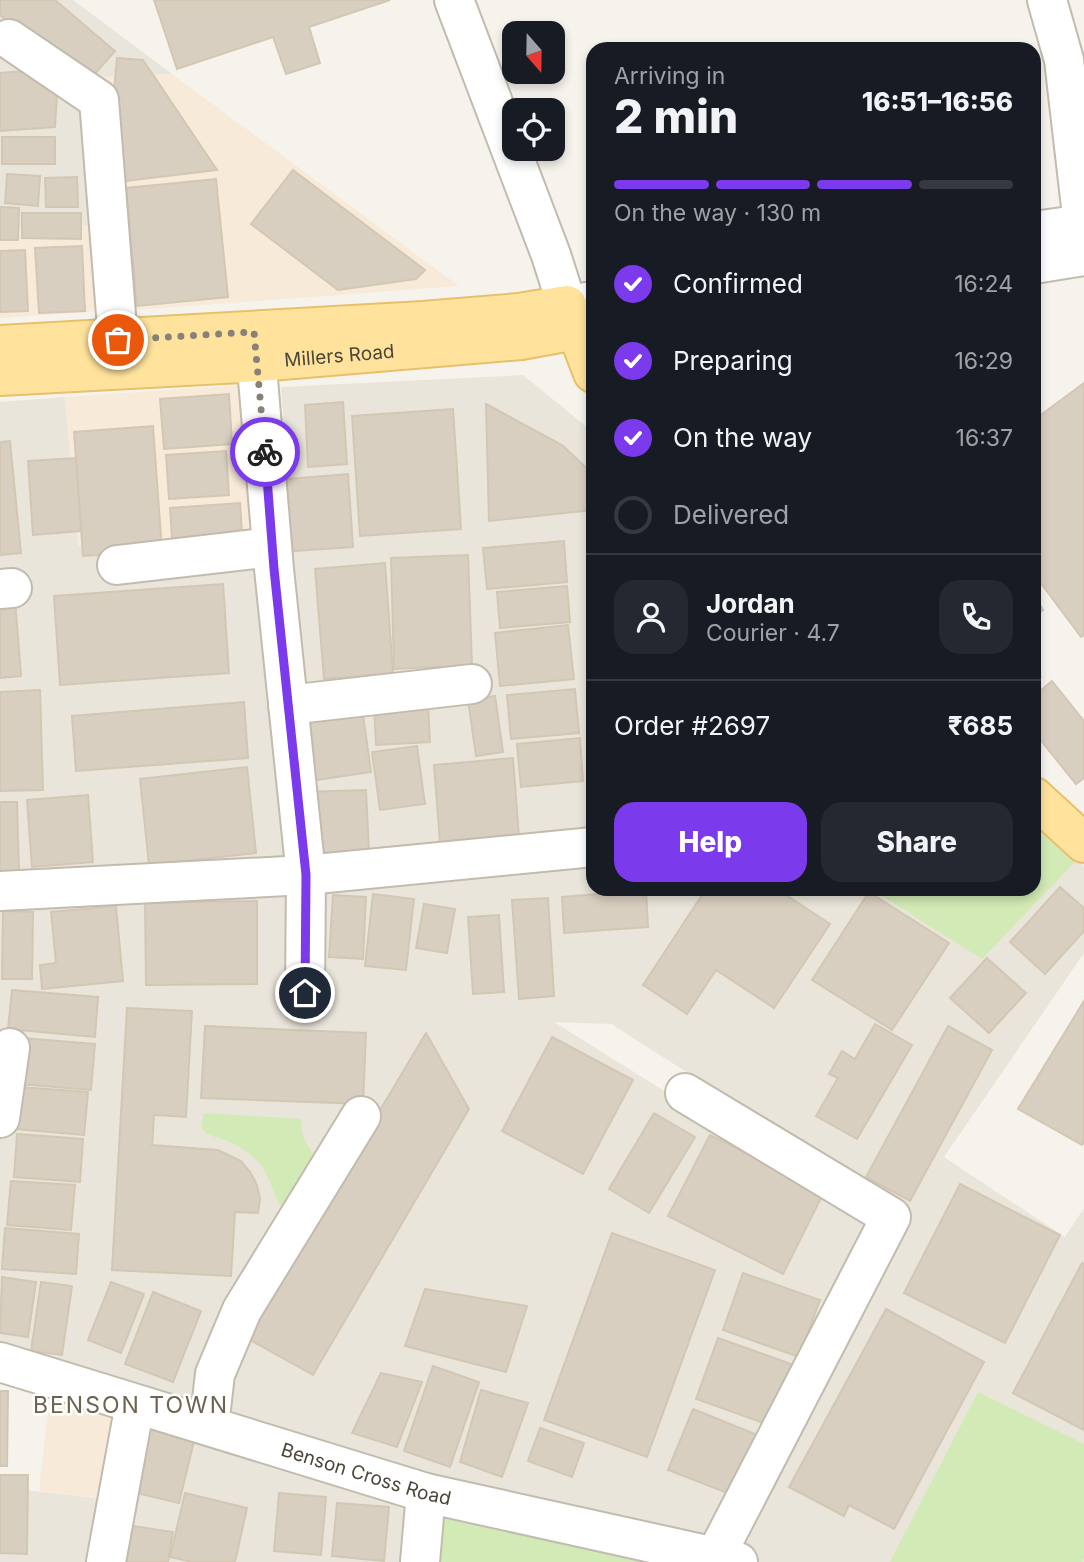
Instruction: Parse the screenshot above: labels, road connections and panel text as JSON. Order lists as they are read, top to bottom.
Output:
{
  "streets": {
    "main road": ["Millers Road"],
    "street": ["Benson Cross Road"]
  },
  "districts": ["BENSON TOWN"],
  "north": "bottom",
  "page": {
    "heading": ["2 min", "Arriving in", "16:51–16:56"],
    "panel": [
      "Jordan",
      "Courier · 4.7",
      "Order #2697",
      "₹685"
    ],
    "bar": "On the way · 130 m",
    "list": [
      ["Confirmed", "16:24"],
      ["Preparing", "16:29"],
      ["On the way", "16:37"],
      "Delivered"
    ],
    "buttons": ["Help", "Share"]
  }
}
